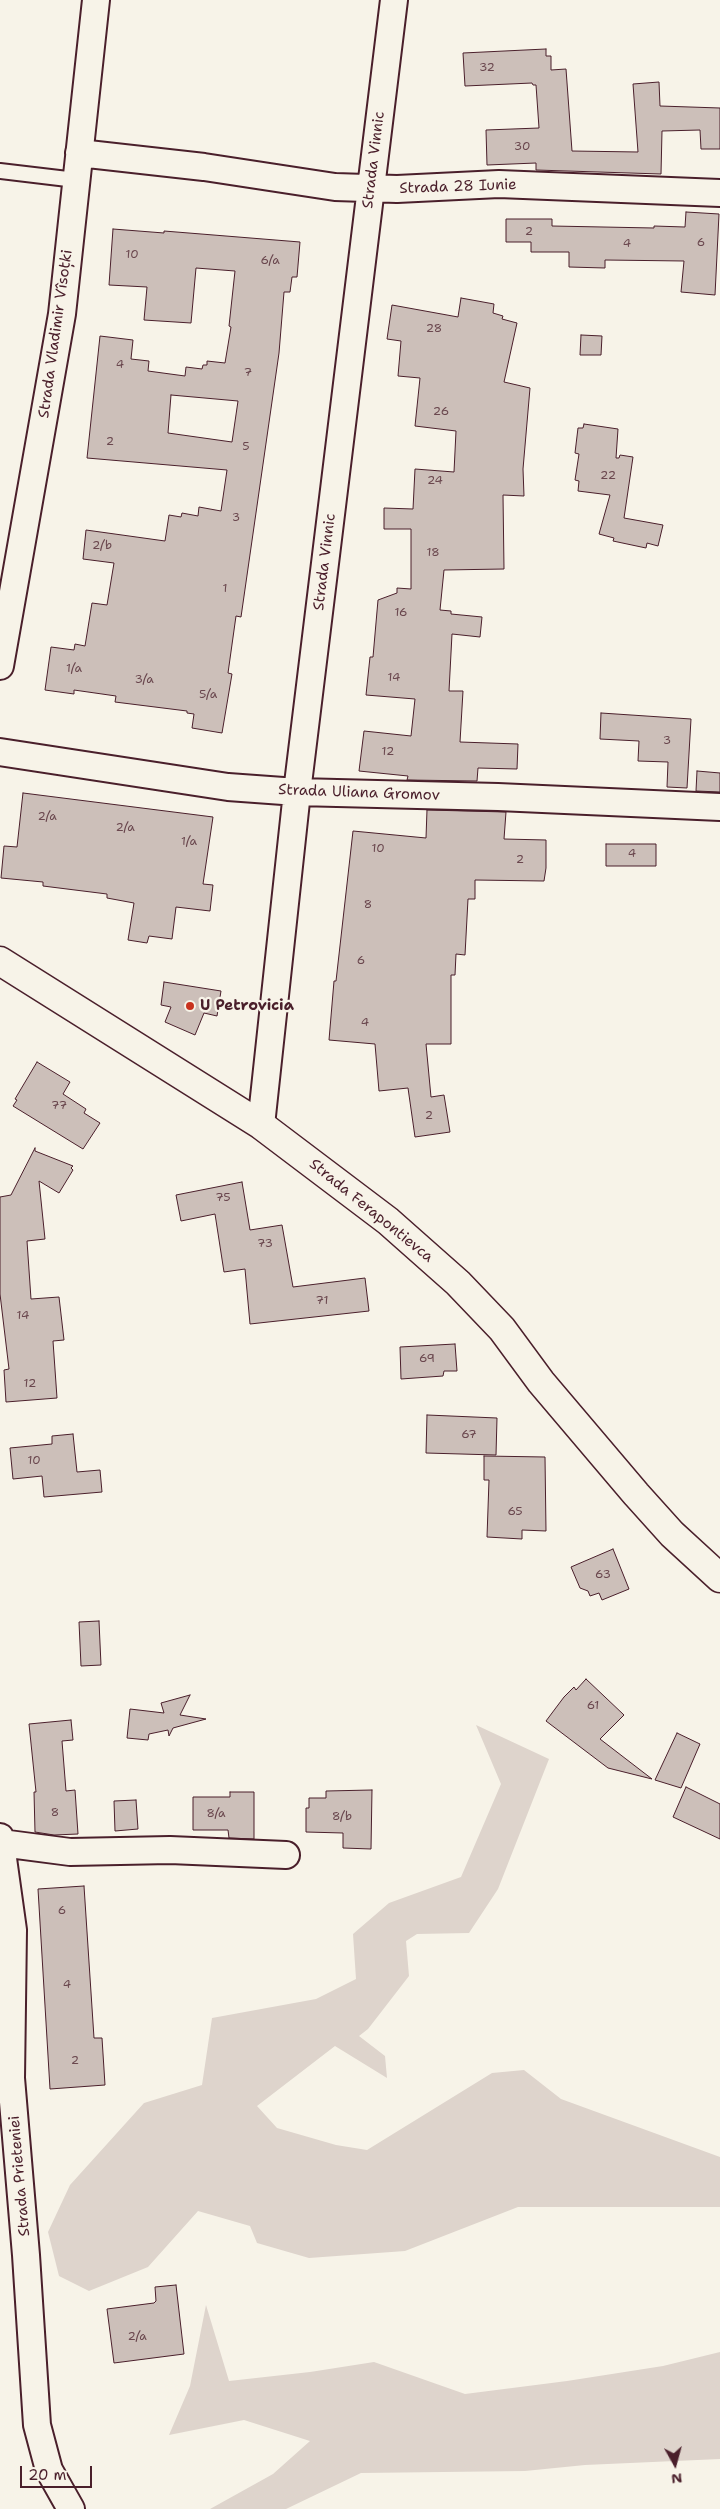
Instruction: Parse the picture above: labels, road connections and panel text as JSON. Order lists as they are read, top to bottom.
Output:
{
  "streets": {
    "main road": ["Strada Ferapontievca"],
    "street": [
      "Strada Vinnic",
      "Strada 28 Iunie",
      "Strada Vladimir Vîsoțki",
      "Strada Uliana Gromov",
      "Strada Prieteniei"
    ]
  },
  "crossings": [
    ["Strada Vinnic", "Strada 28 Iunie"],
    ["Strada Vinnic", "Strada Uliana Gromov"],
    ["Strada Vinnic", "Strada Ferapontievca"],
    ["Strada 28 Iunie", "Strada Vladimir Vîsoțki"]
  ],
  "places": ["U Petrovicia"],
  "house_numbers": [
    "32",
    "30",
    "2",
    "6",
    "4",
    "10",
    "6/a",
    "28",
    "4",
    "7",
    "26",
    "2",
    "5",
    "22",
    "24",
    "3",
    "2/b",
    "18",
    "1",
    "16",
    "1/a",
    "14",
    "3/a",
    "5/a",
    "3",
    "12",
    "2/a",
    "2/a",
    "1/a",
    "10",
    "4",
    "2",
    "8",
    "6",
    "4",
    "77",
    "2",
    "75",
    "73",
    "71",
    "14",
    "69",
    "12",
    "67",
    "10",
    "65",
    "63",
    "61",
    "8",
    "8/a",
    "8/b",
    "6",
    "4",
    "2",
    "2/a"
  ],
  "scale_bar": "20 m",
  "north": "bottom"
}
